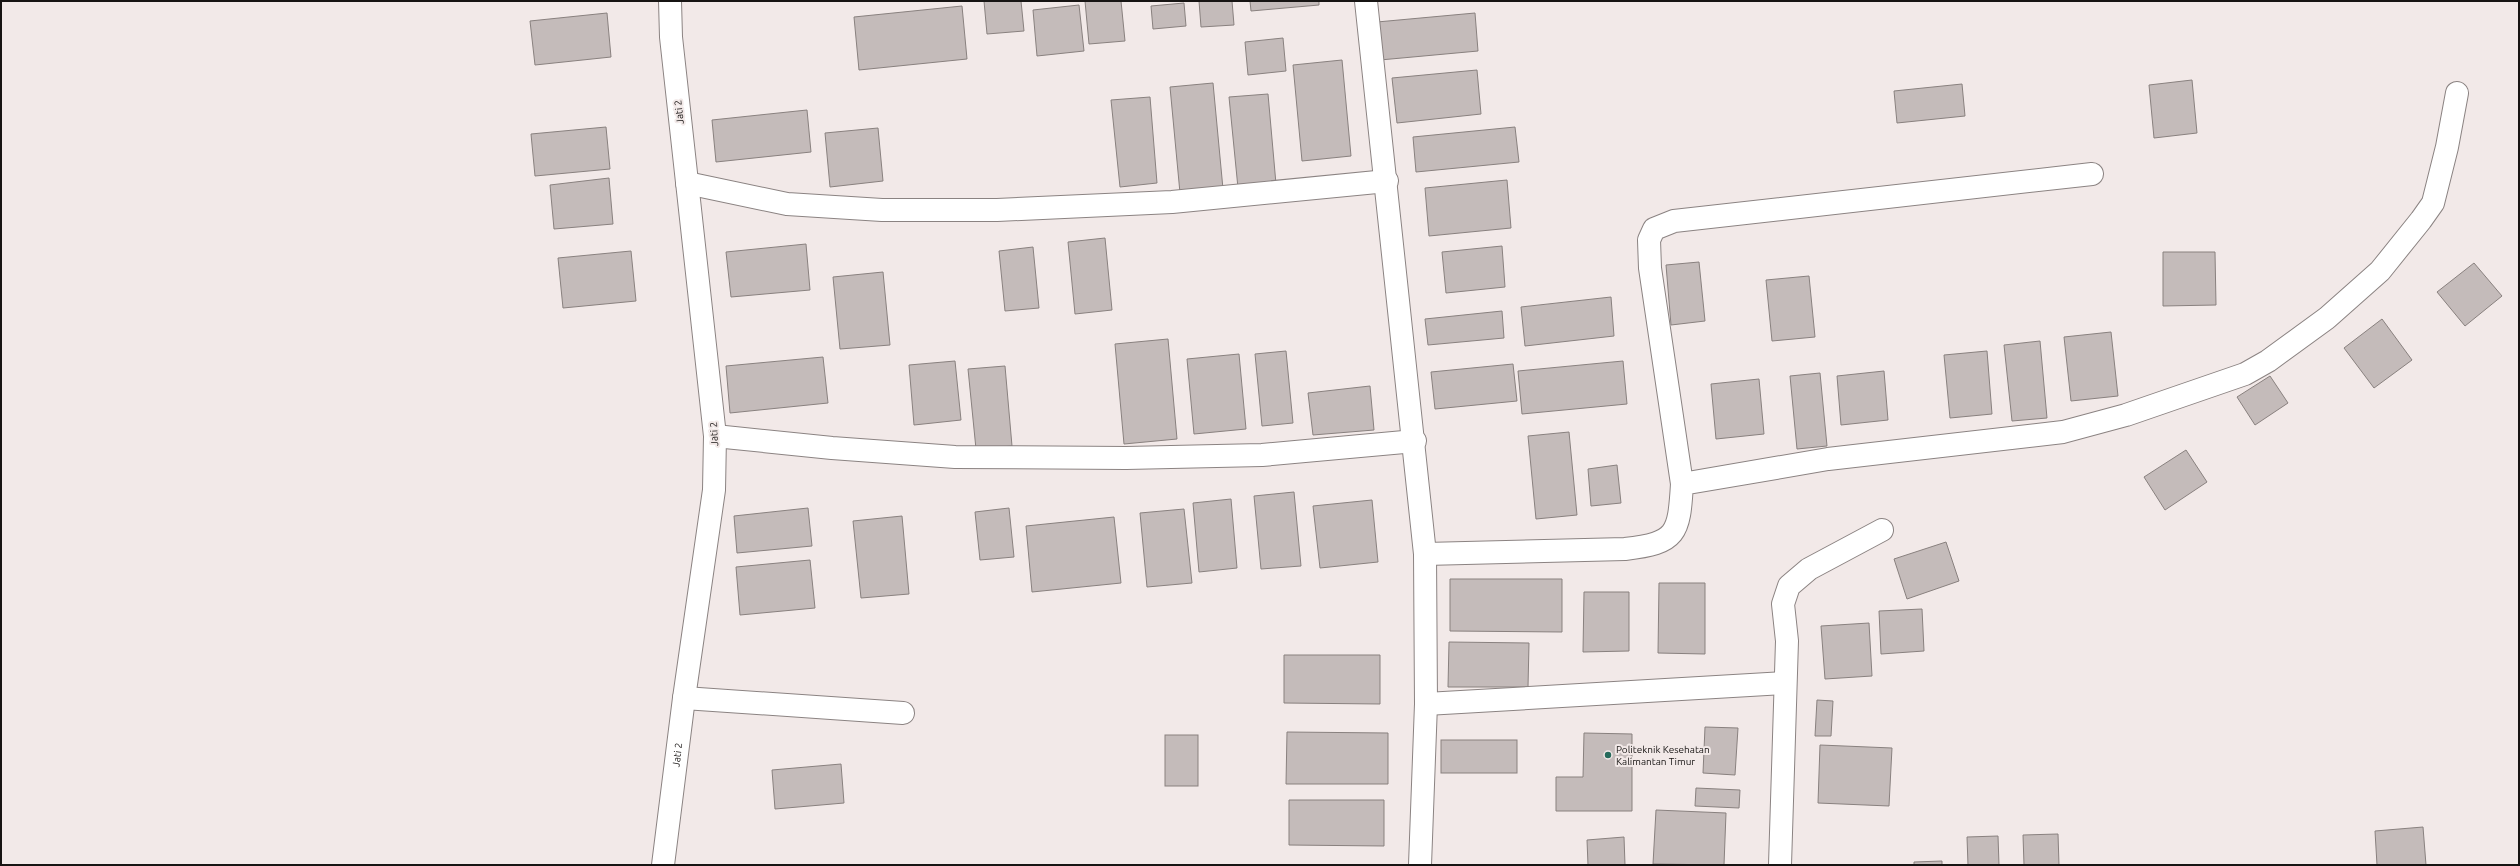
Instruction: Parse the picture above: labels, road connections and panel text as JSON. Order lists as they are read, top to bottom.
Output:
{
  "streets": {
    "street": ["Jati 2"]
  },
  "places": ["Politeknik Kesehatan Kalimantan Timur"]
}
